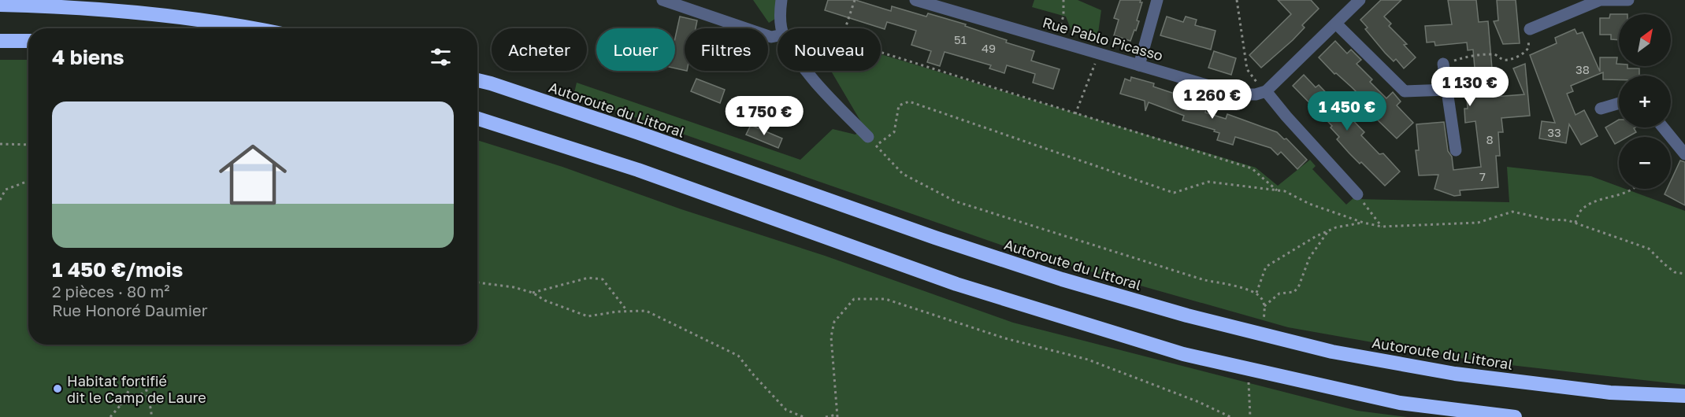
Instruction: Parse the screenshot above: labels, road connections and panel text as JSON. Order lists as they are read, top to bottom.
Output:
{
  "streets": {
    "highway": ["Autoroute du Littoral"],
    "street": ["Rue Pablo Picasso"]
  },
  "places": ["Habitat fortifié dit le Camp de Laure"],
  "house_numbers": [
    "51",
    "49",
    "38",
    "33",
    "8",
    "7"
  ],
  "north": "top right",
  "page": {
    "map_buttons": ["+", "−"],
    "chip": [
      "Acheter",
      "Louer",
      "Filtres",
      "Nouveau"
    ],
    "heading": "4 biens",
    "price": [
      "1 130 €",
      "1 260 €",
      "1 450 €",
      "1 750 €"
    ],
    "list": [
      {
        "name": "1 450 €/mois",
        "note": "2 pièces · 80 m² · Rue Honoré Daumier"
      }
    ]
  }
}
